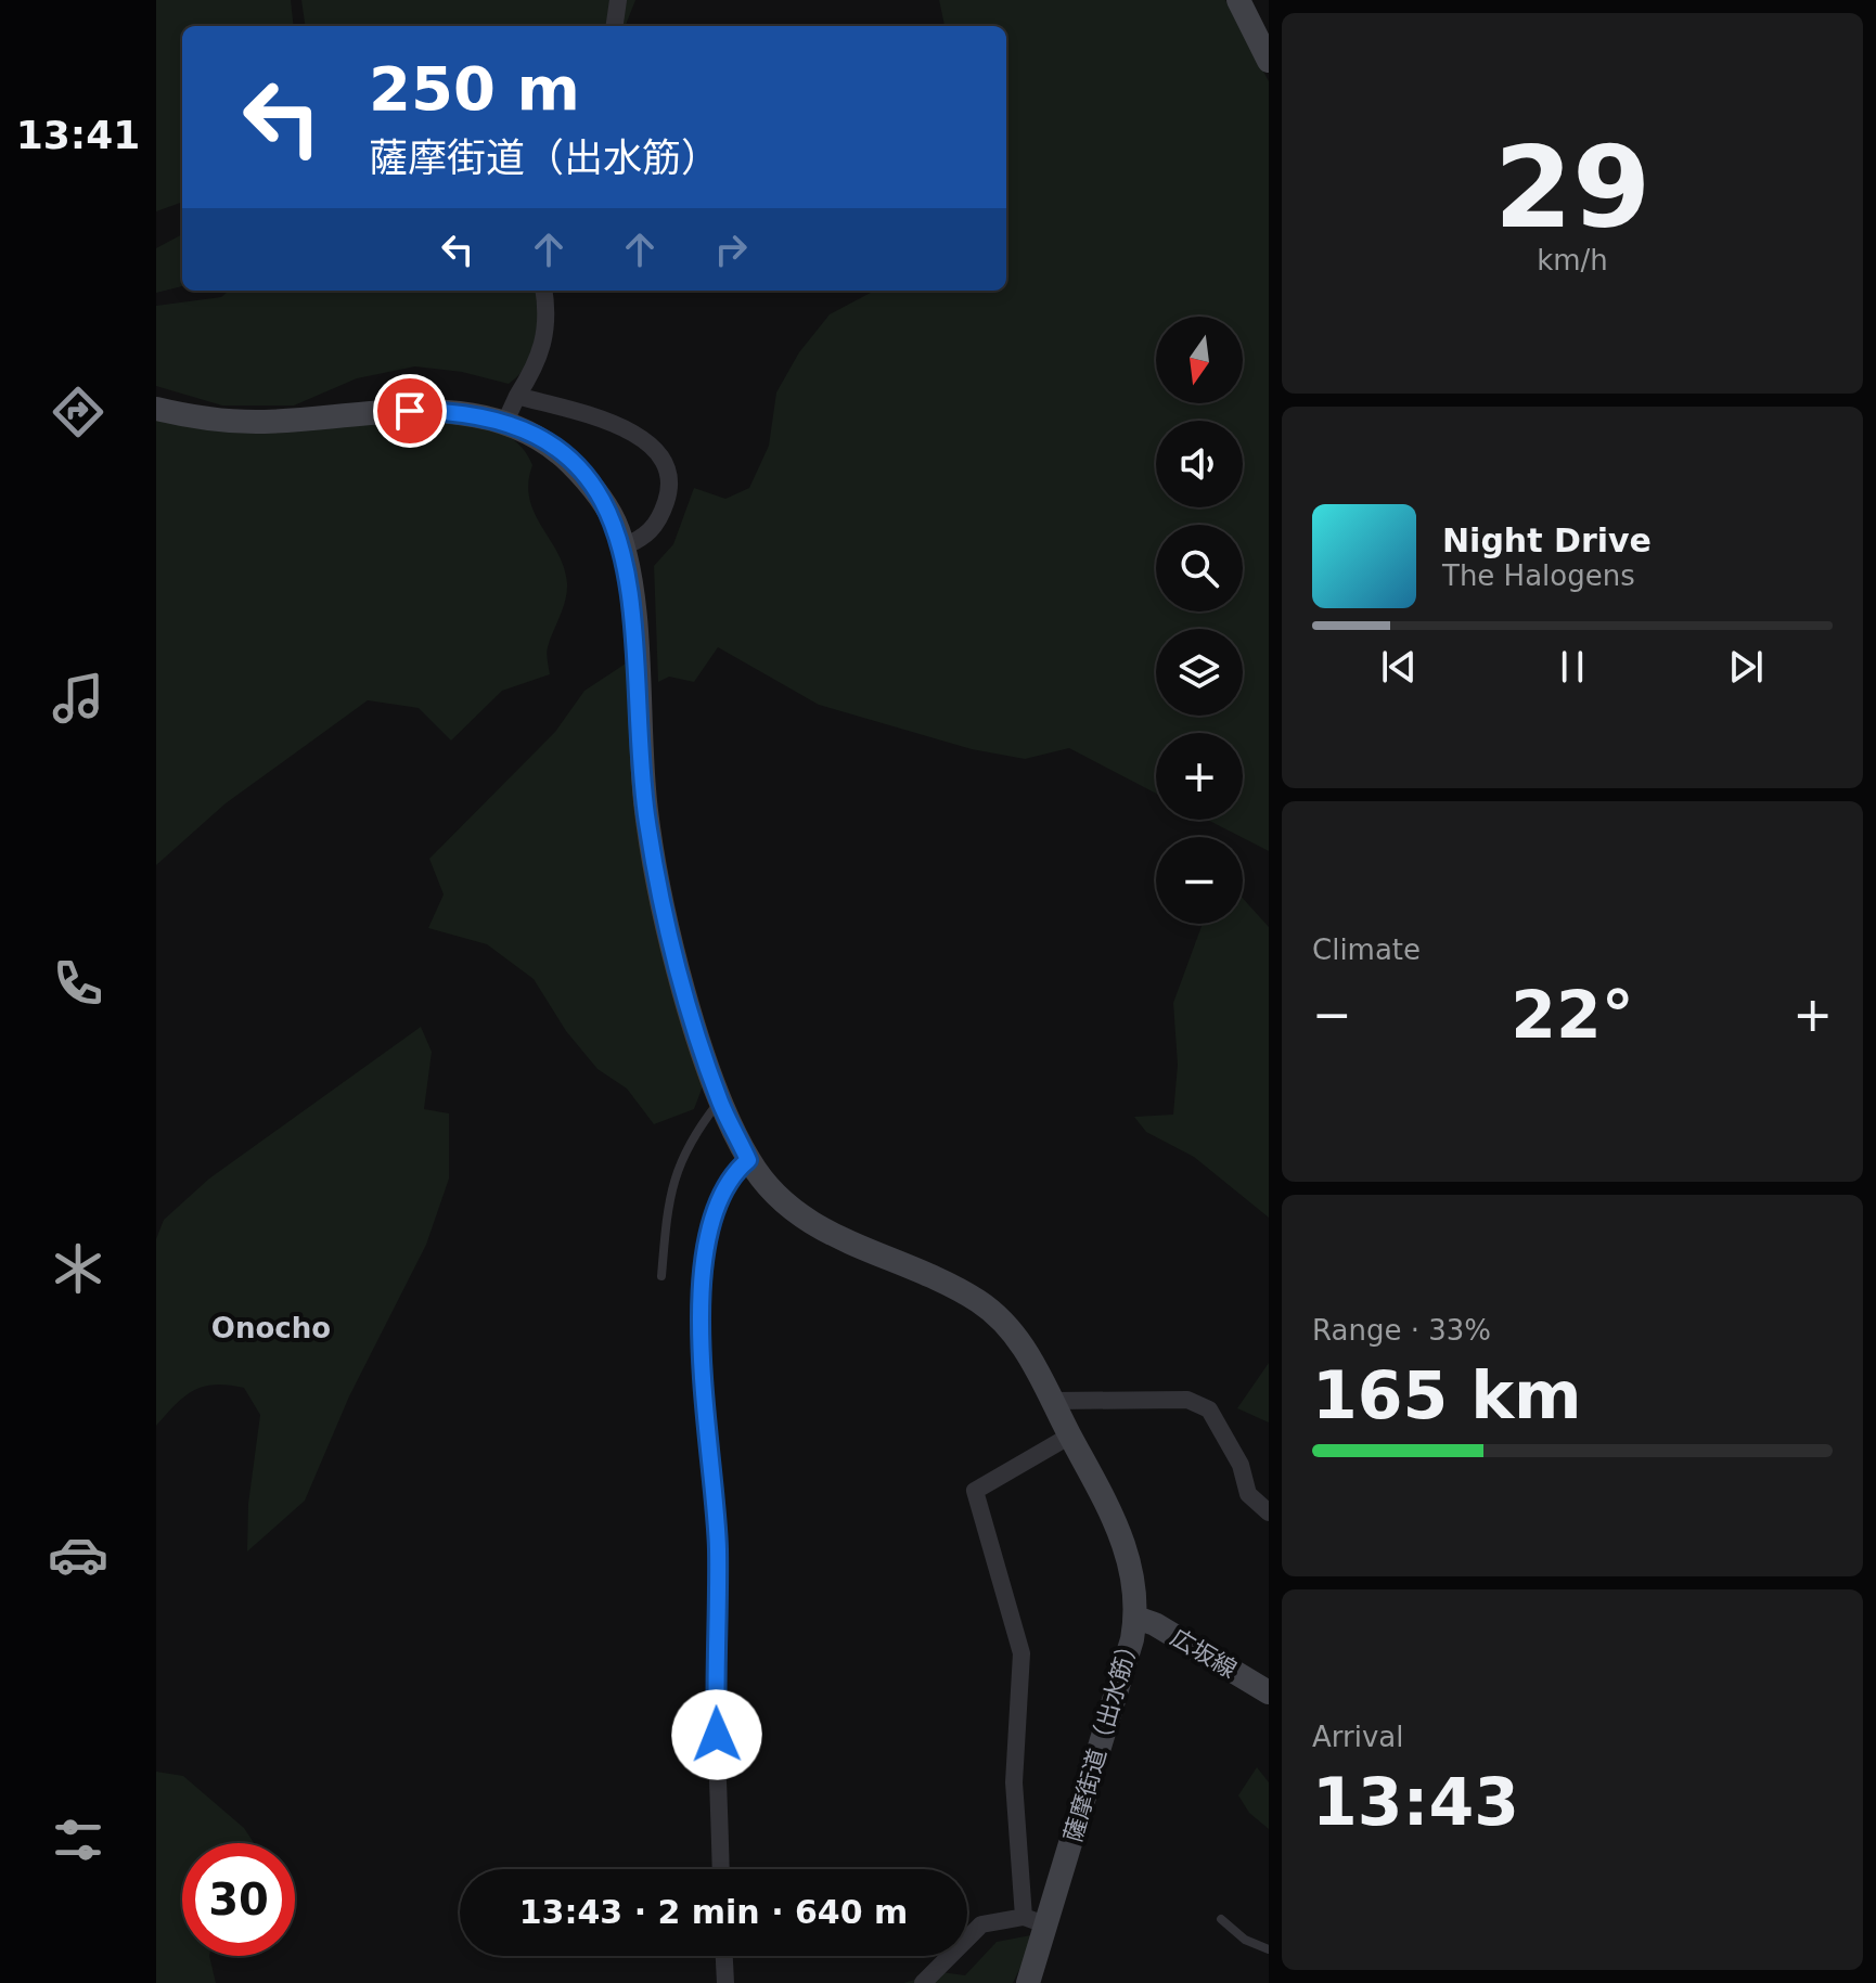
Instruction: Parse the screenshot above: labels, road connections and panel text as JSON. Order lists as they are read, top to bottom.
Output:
{
  "streets": {
    "street": ["広坂線", "薩摩街道（出水筋）"]
  },
  "crossings": [
    ["広坂線", "薩摩街道（出水筋）"]
  ],
  "districts": ["Onocho"],
  "north": "bottom",
  "page": {
    "tabs": "13:41",
    "tile": [
      ["29", "km/h"],
      "Climate",
      ["Range · 33%", "165 km"],
      ["Arrival", "13:43"]
    ],
    "turn": ["250 m", "薩摩街道（出水筋）"],
    "map_buttons": ["+", "−"],
    "song": ["Night Drive", "The Halogens"],
    "heat": ["−", "22°", "+"],
    "limit": "30",
    "trip": "13:43 · 2 min · 640 m"
  }
}
